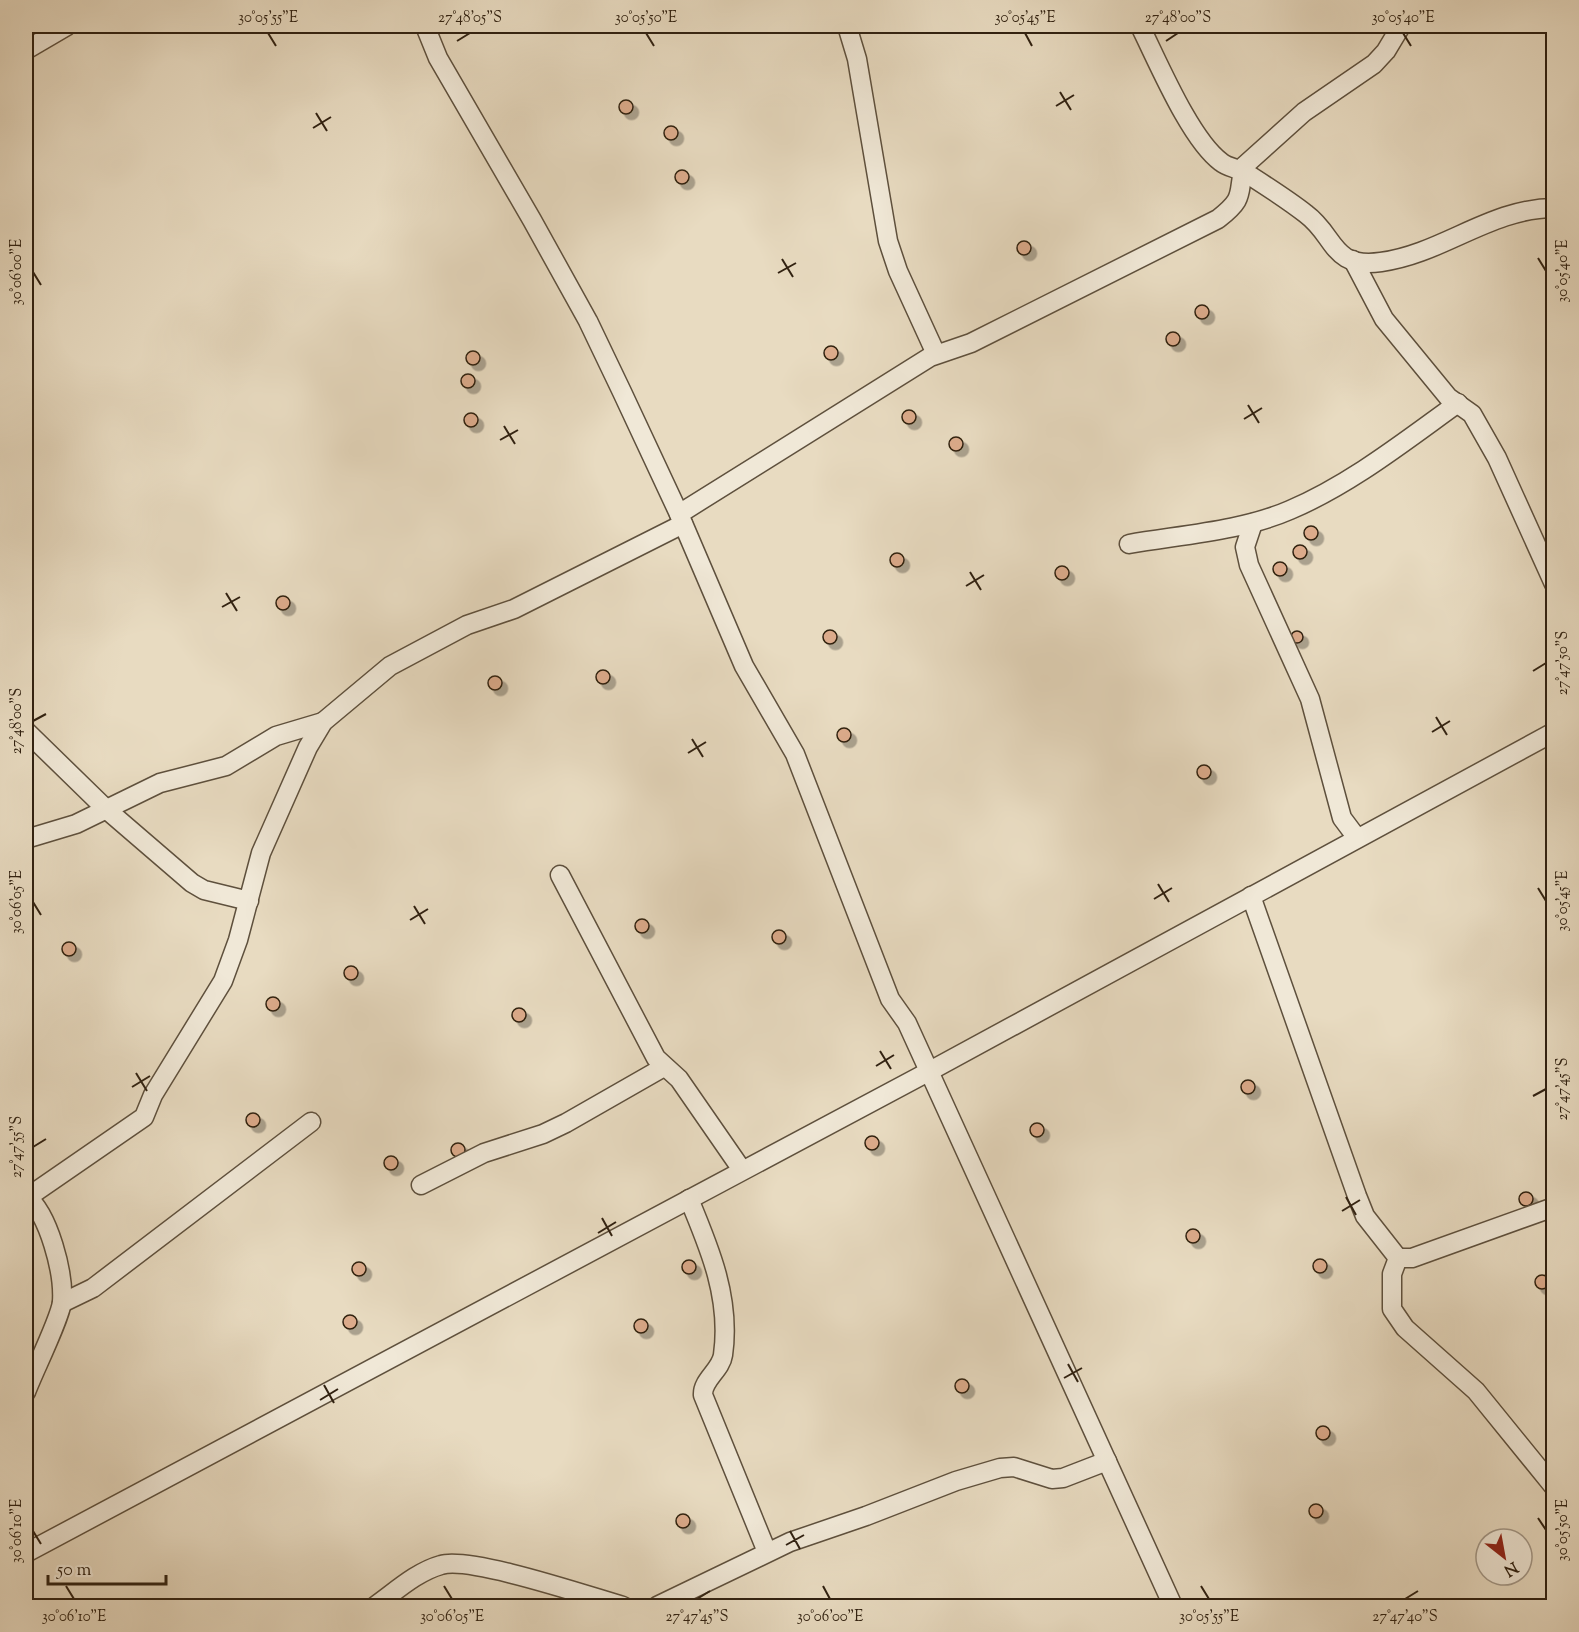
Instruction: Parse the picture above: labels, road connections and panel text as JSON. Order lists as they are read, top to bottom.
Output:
{
  "scale_bar": "50 m",
  "north": "bottom right",
  "coordinates": [
    "30°05'55\"E",
    "27°48'05\"S",
    "30°05'50\"E",
    "30°05'45\"E",
    "27°48'00\"S",
    "30°05'40\"E",
    "30°06'00\"E",
    "27°47'50\"S",
    "30°06'05\"E",
    "27°47'45\"S",
    "27°47'55\"S",
    "30°06'10\"E",
    "27°47'40\"S"
  ]
}
